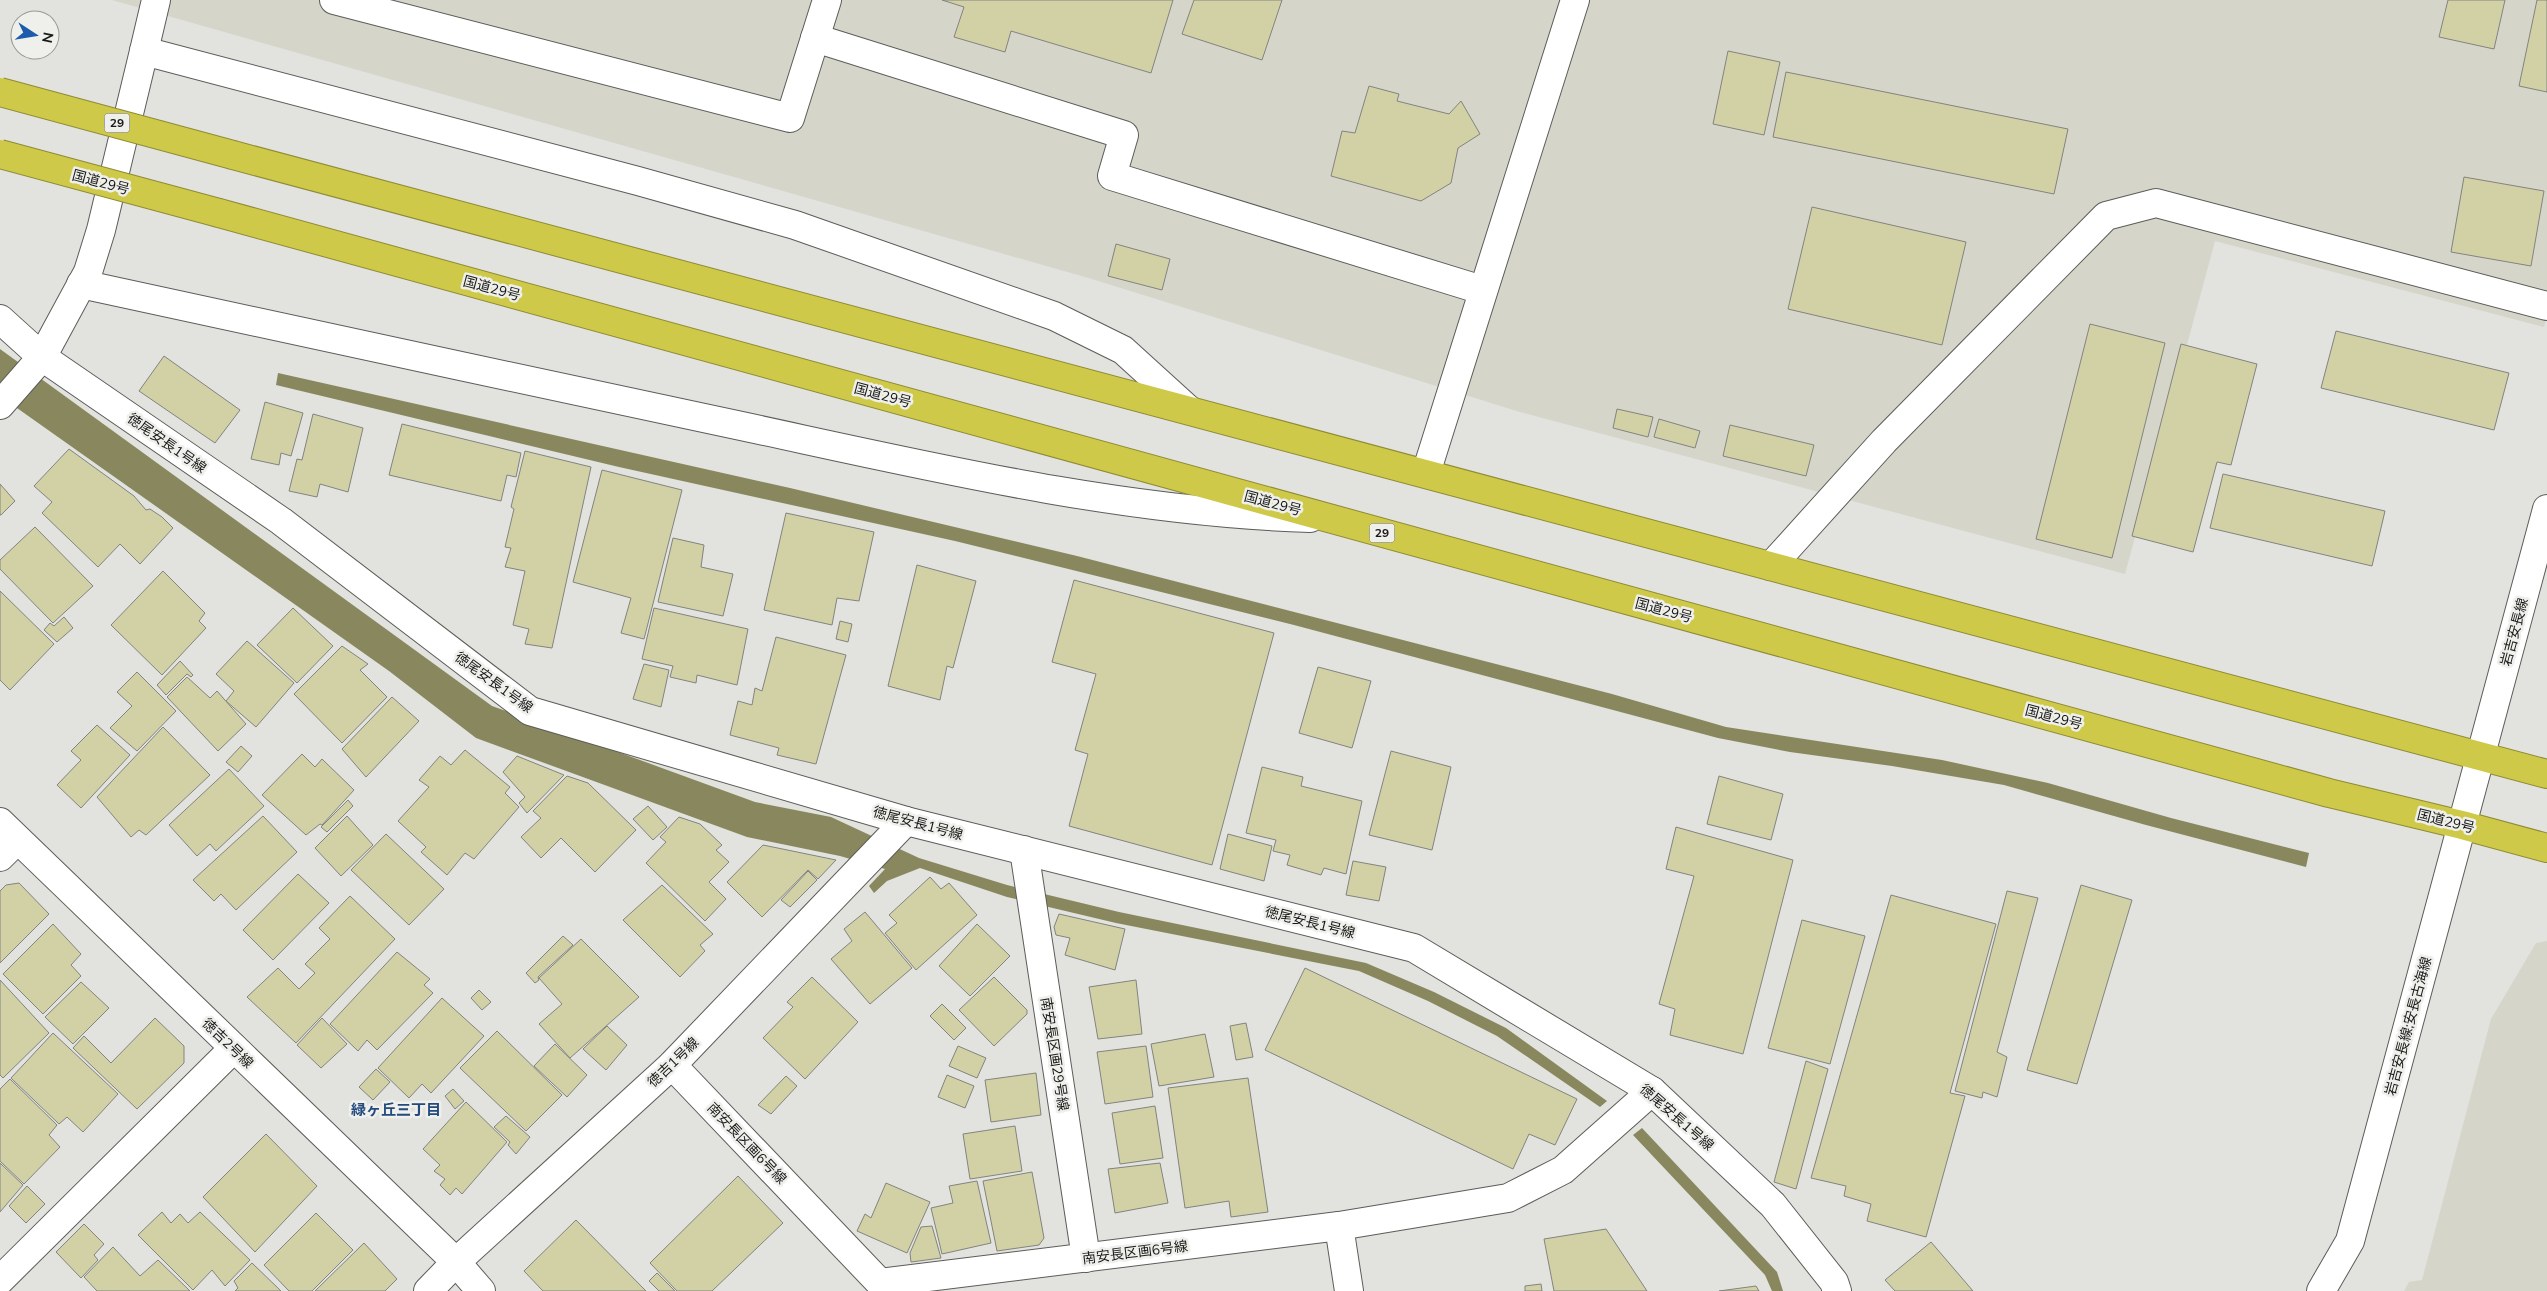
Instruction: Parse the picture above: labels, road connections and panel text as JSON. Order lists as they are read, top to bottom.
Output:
{
  "streets": {
    "highway": ["29", "国道29号"],
    "street": [
      "徳尾安長1号線",
      "岩吉安長線",
      "岩吉安長線;安長古海線",
      "徳吉2号線",
      "南安長区画29号線",
      "徳吉1号線",
      "南安長区画6号線"
    ]
  },
  "crossings": [
    ["29", "岩吉安長線"],
    ["29", "岩吉安長線;安長古海線"],
    ["国道29号", "岩吉安長線;安長古海線"],
    ["徳尾安長1号線", "南安長区画29号線"],
    ["徳尾安長1号線", "徳吉1号線"],
    ["徳尾安長1号線", "南安長区画6号線"],
    ["岩吉安長線", "岩吉安長線;安長古海線"],
    ["徳吉2号線", "徳吉1号線"],
    ["南安長区画29号線", "南安長区画6号線"],
    ["徳吉1号線", "南安長区画6号線"]
  ],
  "districts": ["緑ヶ丘三丁目"],
  "north": "right"
}
